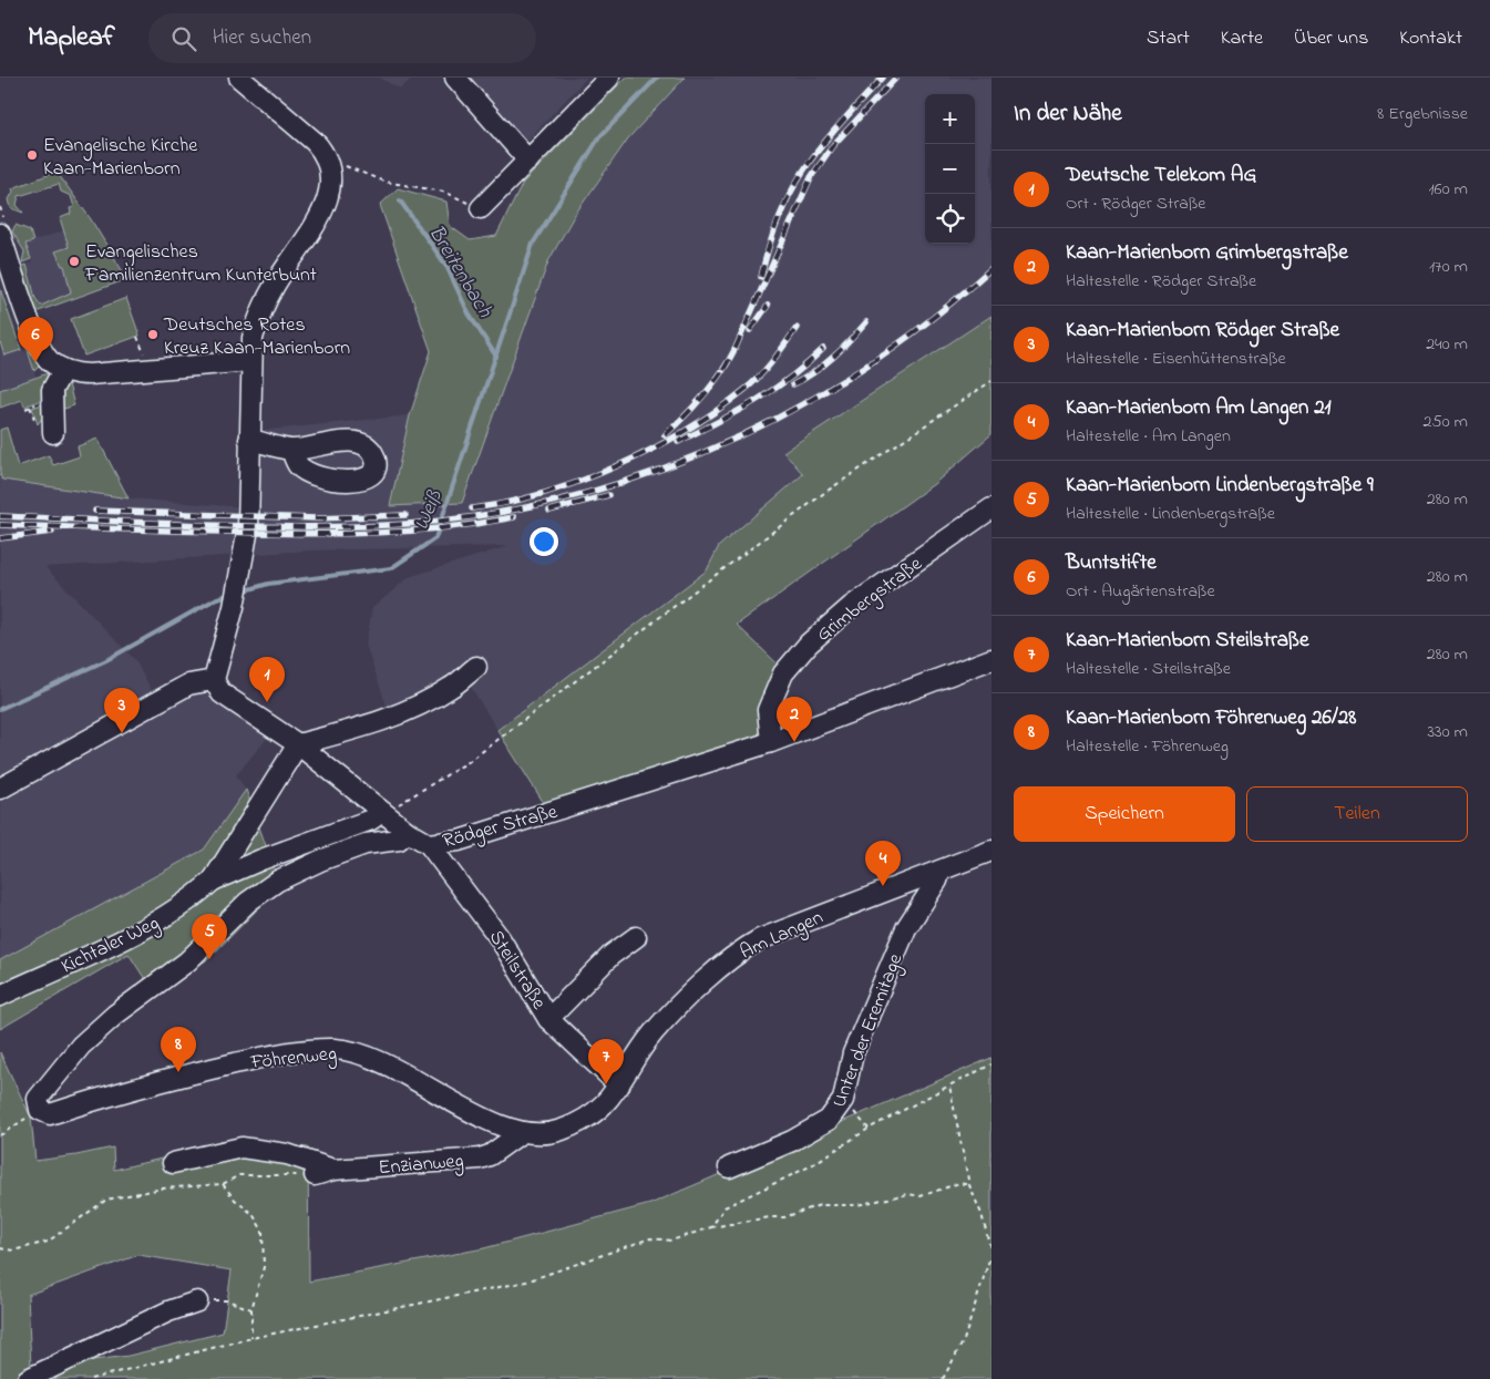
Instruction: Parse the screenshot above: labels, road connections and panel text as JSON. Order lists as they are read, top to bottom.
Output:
{
  "streets": {
    "street": [
      "Grimbergstraße",
      "Rödger Straße",
      "Am Langen",
      "Kichtaler Weg",
      "Steilstraße",
      "Unter der Eremitage",
      "Föhrenweg",
      "Enzianweg"
    ]
  },
  "crossings": [
    ["Grimbergstraße", "Rödger Straße"],
    ["Rödger Straße", "Kichtaler Weg"],
    ["Rödger Straße", "Steilstraße"],
    ["Am Langen", "Steilstraße"],
    ["Am Langen", "Unter der Eremitage"],
    ["Am Langen", "Föhrenweg"],
    ["Steilstraße", "Föhrenweg"],
    ["Föhrenweg", "Enzianweg"]
  ],
  "water": ["Breitenbach", "Weiß"],
  "places": ["Evangelische Kirche Kaan-Marienborn", "Evangelisches Familienzentrum Kunterbunt", "Deutsches Rotes Kreuz Kaan-Marienborn"],
  "page": {
    "header": "Mapleaf",
    "search": "Hier suchen",
    "nav": [
      "Start",
      "Karte",
      "Über uns",
      "Kontakt"
    ],
    "heading": ["In der Nähe", "8 Ergebnisse"],
    "map_buttons": ["+", "−"],
    "list": [
      {
        "mark": "1",
        "name": "Deutsche Telekom AG",
        "note": "Ort · Rödger Straße",
        "value": "160 m"
      },
      {
        "mark": "2",
        "name": "Kaan-Marienborn Grimbergstraße",
        "note": "Haltestelle · Rödger Straße",
        "value": "170 m"
      },
      {
        "mark": "3",
        "name": "Kaan-Marienborn Rödger Straße",
        "note": "Haltestelle · Eisenhüttenstraße",
        "value": "240 m"
      },
      {
        "mark": "4",
        "name": "Kaan-Marienborn Am Langen 21",
        "note": "Haltestelle · Am Langen",
        "value": "250 m"
      },
      {
        "mark": "5",
        "name": "Kaan-Marienborn Lindenbergstraße 9",
        "note": "Haltestelle · Lindenbergstraße",
        "value": "280 m"
      },
      {
        "mark": "6",
        "name": "Buntstifte",
        "note": "Ort · Augärtenstraße",
        "value": "280 m"
      },
      {
        "mark": "7",
        "name": "Kaan-Marienborn Steilstraße",
        "note": "Haltestelle · Steilstraße",
        "value": "280 m"
      },
      {
        "mark": "8",
        "name": "Kaan-Marienborn Föhrenweg 26/28",
        "note": "Haltestelle · Föhrenweg",
        "value": "330 m"
      }
    ],
    "pins": [
      "6",
      "1",
      "3",
      "2",
      "4",
      "5",
      "8",
      "7"
    ],
    "buttons": ["Speichern", "Teilen"]
  }
}
